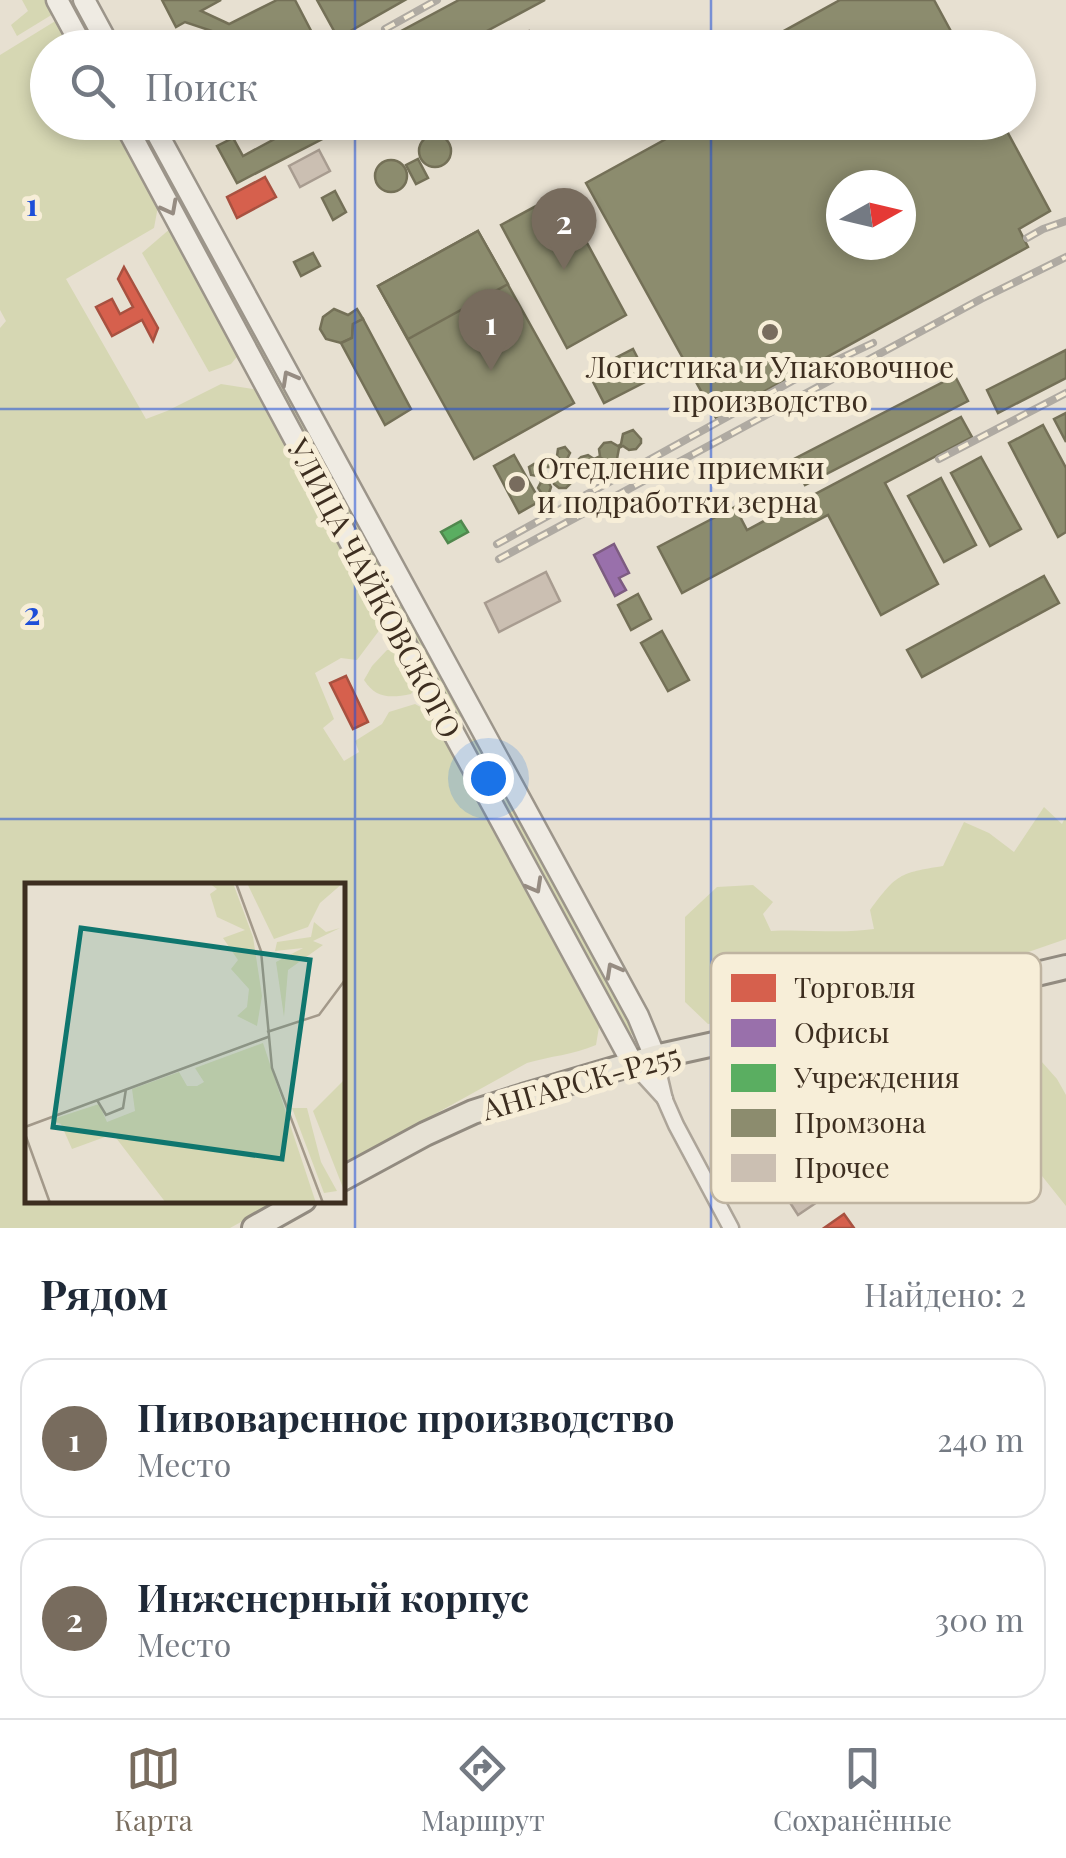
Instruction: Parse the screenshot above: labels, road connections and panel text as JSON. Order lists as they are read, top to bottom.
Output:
{
  "streets": {
    "main road": ["УЛИЦА ЧАЙКОВСКОГО", "АНГАРСК-Р255"]
  },
  "crossings": [
    ["УЛИЦА ЧАЙКОВСКОГО", "АНГАРСК-Р255"]
  ],
  "places": ["Логистика и Упаковочное производство", "Отедление приемки и подработки зерна"],
  "legend": [
    "Торговля",
    "Офисы",
    "Учреждения",
    "Промзона",
    "Прочее"
  ],
  "north": "right",
  "page": {
    "search": "Поиск",
    "pins": ["2", "1"],
    "heading": ["Рядом", "Найдено: 2"],
    "list": [
      {
        "mark": "1",
        "name": "Пивоваренное производство",
        "note": "Место",
        "value": "240 m"
      },
      {
        "mark": "2",
        "name": "Инженерный корпус",
        "note": "Место",
        "value": "300 m"
      }
    ],
    "nav": ["Карта", "Маршрут", "Сохранённые"]
  },
  "grid": {
    "rows": ["1", "2"]
  }
}
